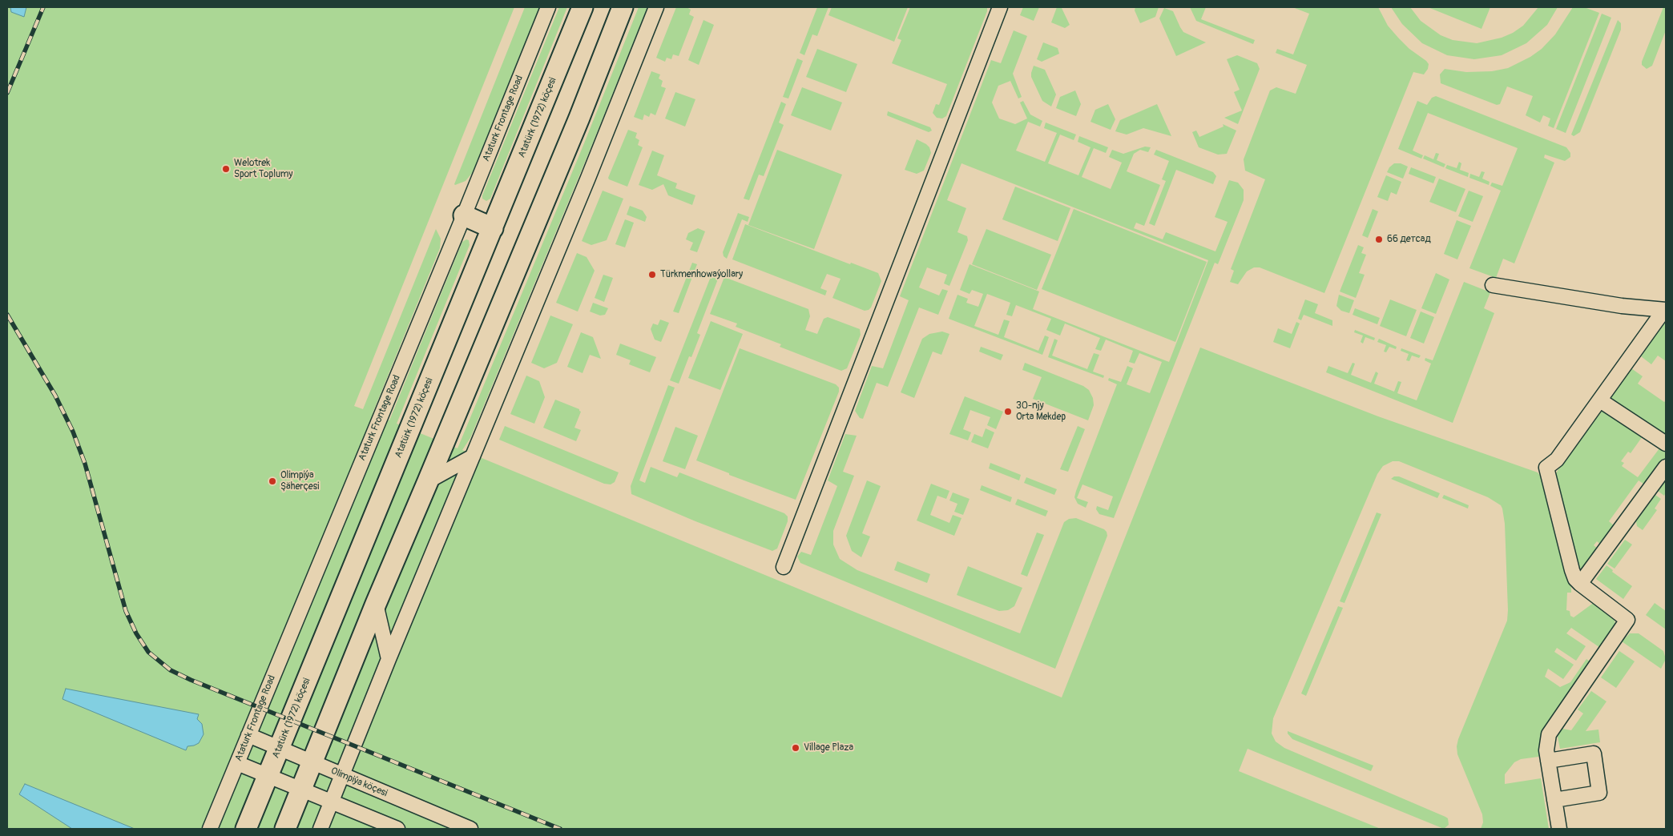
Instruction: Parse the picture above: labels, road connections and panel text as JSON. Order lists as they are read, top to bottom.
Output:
{
  "streets": {
    "main road": ["Atatürk (1972) köçesi"],
    "street": ["Ataturk Frontage Road", "Olimpiýa köçesi"]
  },
  "crossings": [
    ["Atatürk (1972) köçesi", "Olimpiýa köçesi"],
    ["Ataturk Frontage Road", "Olimpiýa köçesi"]
  ],
  "places": [
    "Welotrek Sport Toplumy",
    "66 детсад",
    "Türkmenhowaýollary",
    "30-njy Orta Mekdep",
    "Olimpiýa Şäherçesi",
    "Village Plaza"
  ]
}
